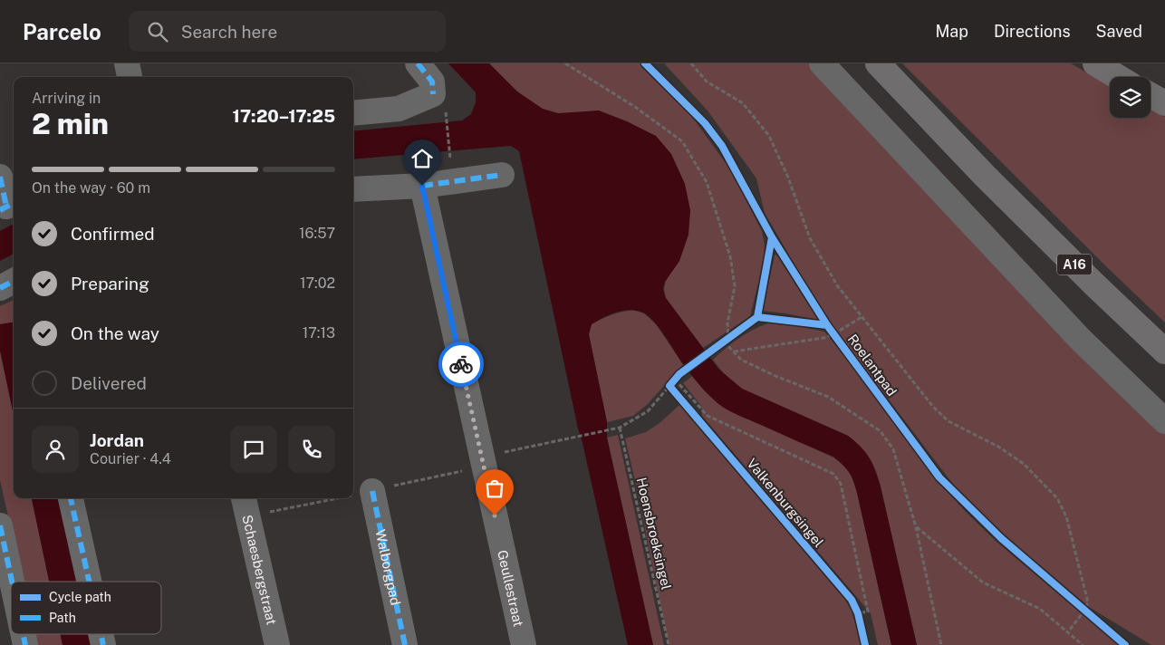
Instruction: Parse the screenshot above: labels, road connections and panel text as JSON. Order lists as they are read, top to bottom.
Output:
{
  "streets": {
    "highway": ["A16"],
    "street": ["Walborgpad", "Schaesbergstraat", "Geullestraat"],
    "path": ["Hoensbroeksingel"],
    "cycle path": ["Roelantpad", "Valkenburgsingel"]
  },
  "legend": ["Cycle path", "Path"],
  "page": {
    "header": "Parcelo",
    "search": "Search here",
    "nav": ["Map", "Directions", "Saved"],
    "heading": ["2 min", "Arriving in", "17:20–17:25"],
    "panel": ["Jordan", "Courier · 4.4"],
    "bar": "On the way · 60 m",
    "list": [
      ["Confirmed", "16:57"],
      ["Preparing", "17:02"],
      ["On the way", "17:13"],
      "Delivered"
    ]
  }
}
